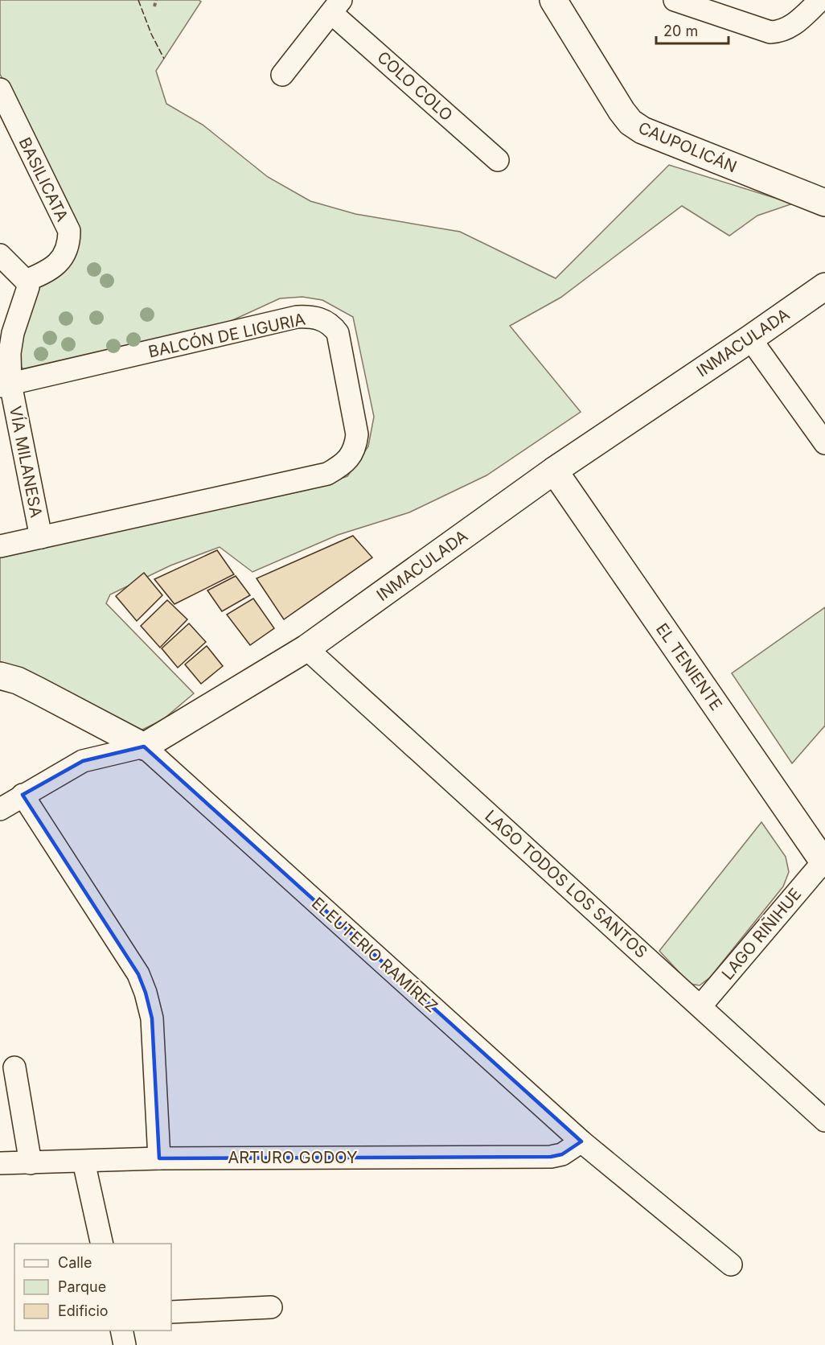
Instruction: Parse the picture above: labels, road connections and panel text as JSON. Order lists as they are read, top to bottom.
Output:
{
  "streets": {
    "street": [
      "COLO COLO",
      "CAUPOLICÁN",
      "BASILICATA",
      "BALCÓN DE LIGURIA",
      "INMACULADA",
      "VÍA MILANESA",
      "EL TENIENTE",
      "LAGO TODOS LOS SANTOS",
      "LAGO RIÑIHUE",
      "ELEUTERIO RAMÍREZ",
      "ARTURO GODOY"
    ]
  },
  "crossings": [
    ["BASILICATA", "VÍA MILANESA"],
    ["BALCÓN DE LIGURIA", "VÍA MILANESA"],
    ["INMACULADA", "EL TENIENTE"],
    ["INMACULADA", "LAGO TODOS LOS SANTOS"],
    ["INMACULADA", "ELEUTERIO RAMÍREZ"],
    ["EL TENIENTE", "LAGO RIÑIHUE"],
    ["LAGO TODOS LOS SANTOS", "LAGO RIÑIHUE"],
    ["ELEUTERIO RAMÍREZ", "ARTURO GODOY"]
  ],
  "legend": ["Calle", "Parque", "Edificio"],
  "scale_bar": "20 m"
}
